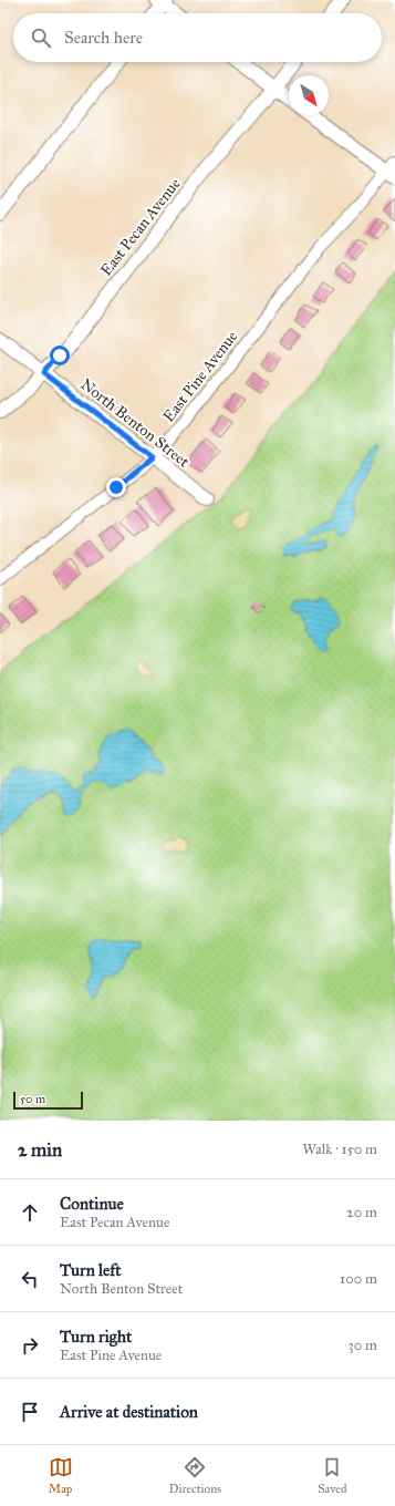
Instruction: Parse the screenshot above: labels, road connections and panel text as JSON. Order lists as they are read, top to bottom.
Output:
{
  "streets": {
    "street": ["East Pecan Avenue", "East Pine Avenue", "North Benton Street"]
  },
  "crossings": [
    ["East Pecan Avenue", "North Benton Street"],
    ["East Pine Avenue", "North Benton Street"]
  ],
  "scale_bar": "50 m",
  "north": "bottom right",
  "page": {
    "search": "Search here",
    "scale": "50 m",
    "heading": ["2 min", "Walk · 150 m"],
    "list": [
      ["Continue", "East Pecan Avenue", "20 m"],
      ["Turn left", "North Benton Street", "100 m"],
      ["Turn right", "East Pine Avenue", "30 m"],
      "Arrive at destination"
    ],
    "nav": ["Map", "Directions", "Saved"]
  }
}
